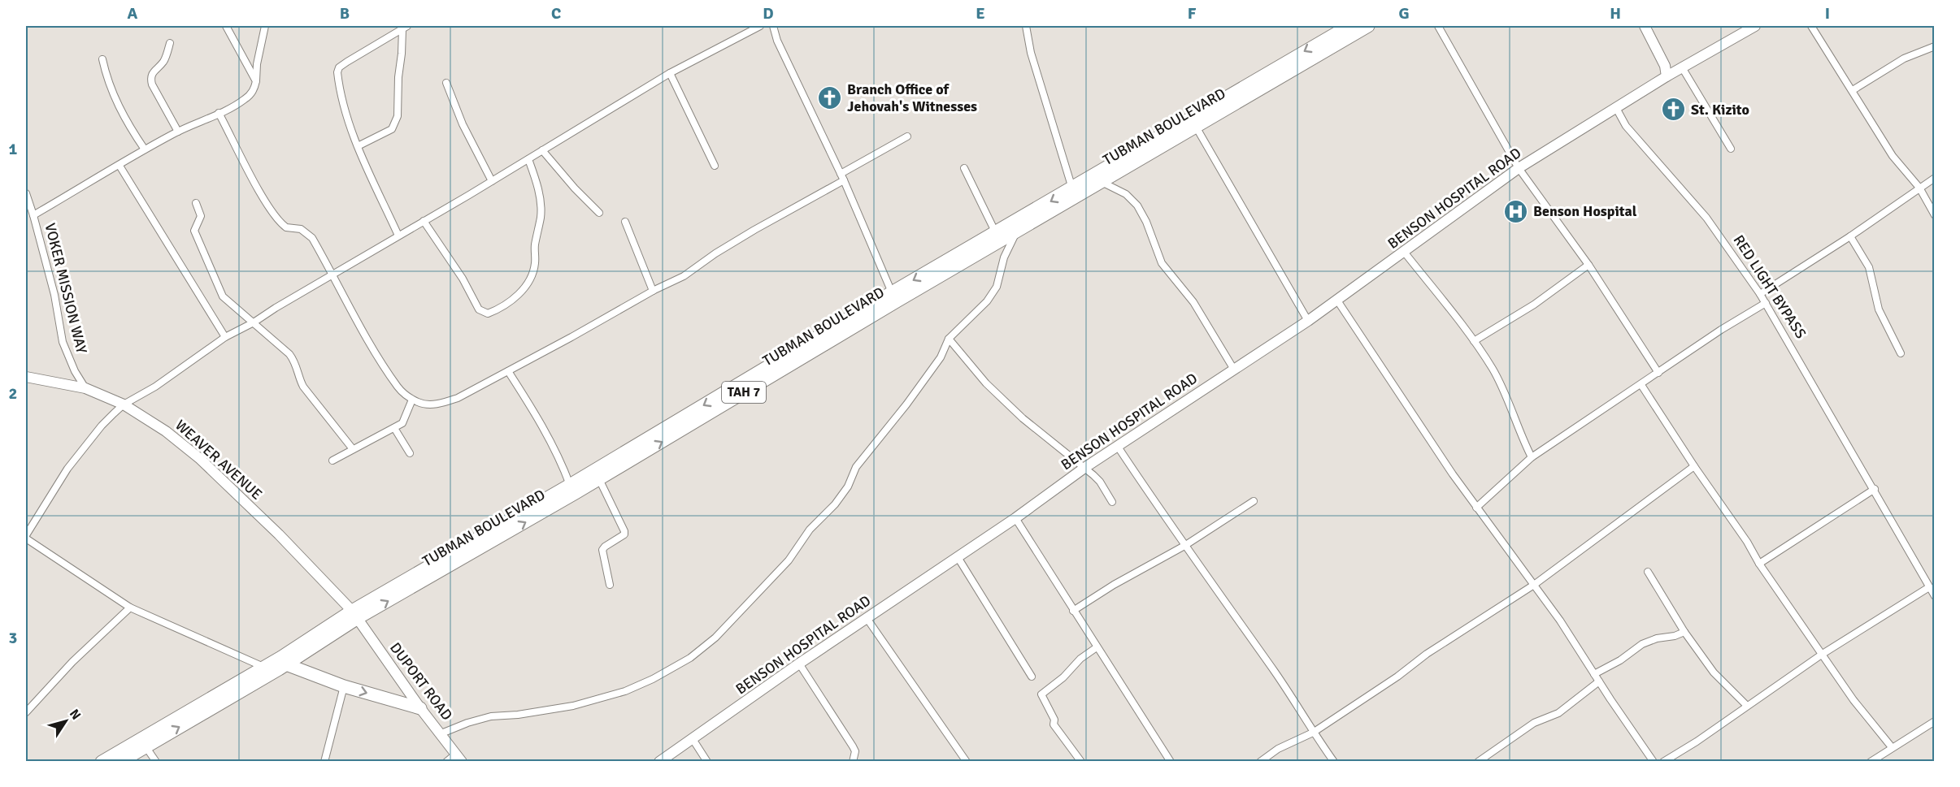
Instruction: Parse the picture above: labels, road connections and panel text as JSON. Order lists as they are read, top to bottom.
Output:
{
  "streets": {
    "highway": ["TUBMAN BOULEVARD", "TAH 7"],
    "street": [
      "BENSON HOSPITAL ROAD",
      "RED LIGHT BYPASS",
      "VOKER MISSION WAY",
      "WEAVER AVENUE",
      "DUPORT ROAD"
    ]
  },
  "crossings": [
    ["TUBMAN BOULEVARD", "WEAVER AVENUE"],
    ["TUBMAN BOULEVARD", "DUPORT ROAD"],
    ["BENSON HOSPITAL ROAD", "RED LIGHT BYPASS"],
    ["VOKER MISSION WAY", "WEAVER AVENUE"],
    ["WEAVER AVENUE", "DUPORT ROAD"]
  ],
  "places": {
    "church": ["Branch Office of Jehovah's Witnesses", "St. Kizito"],
    "hospital": ["Benson Hospital"]
  },
  "north": "top right",
  "grid": {
    "columns": [
      "A",
      "B",
      "C",
      "D",
      "E",
      "F",
      "G",
      "H",
      "I"
    ],
    "rows": ["1", "2", "3"]
  }
}
